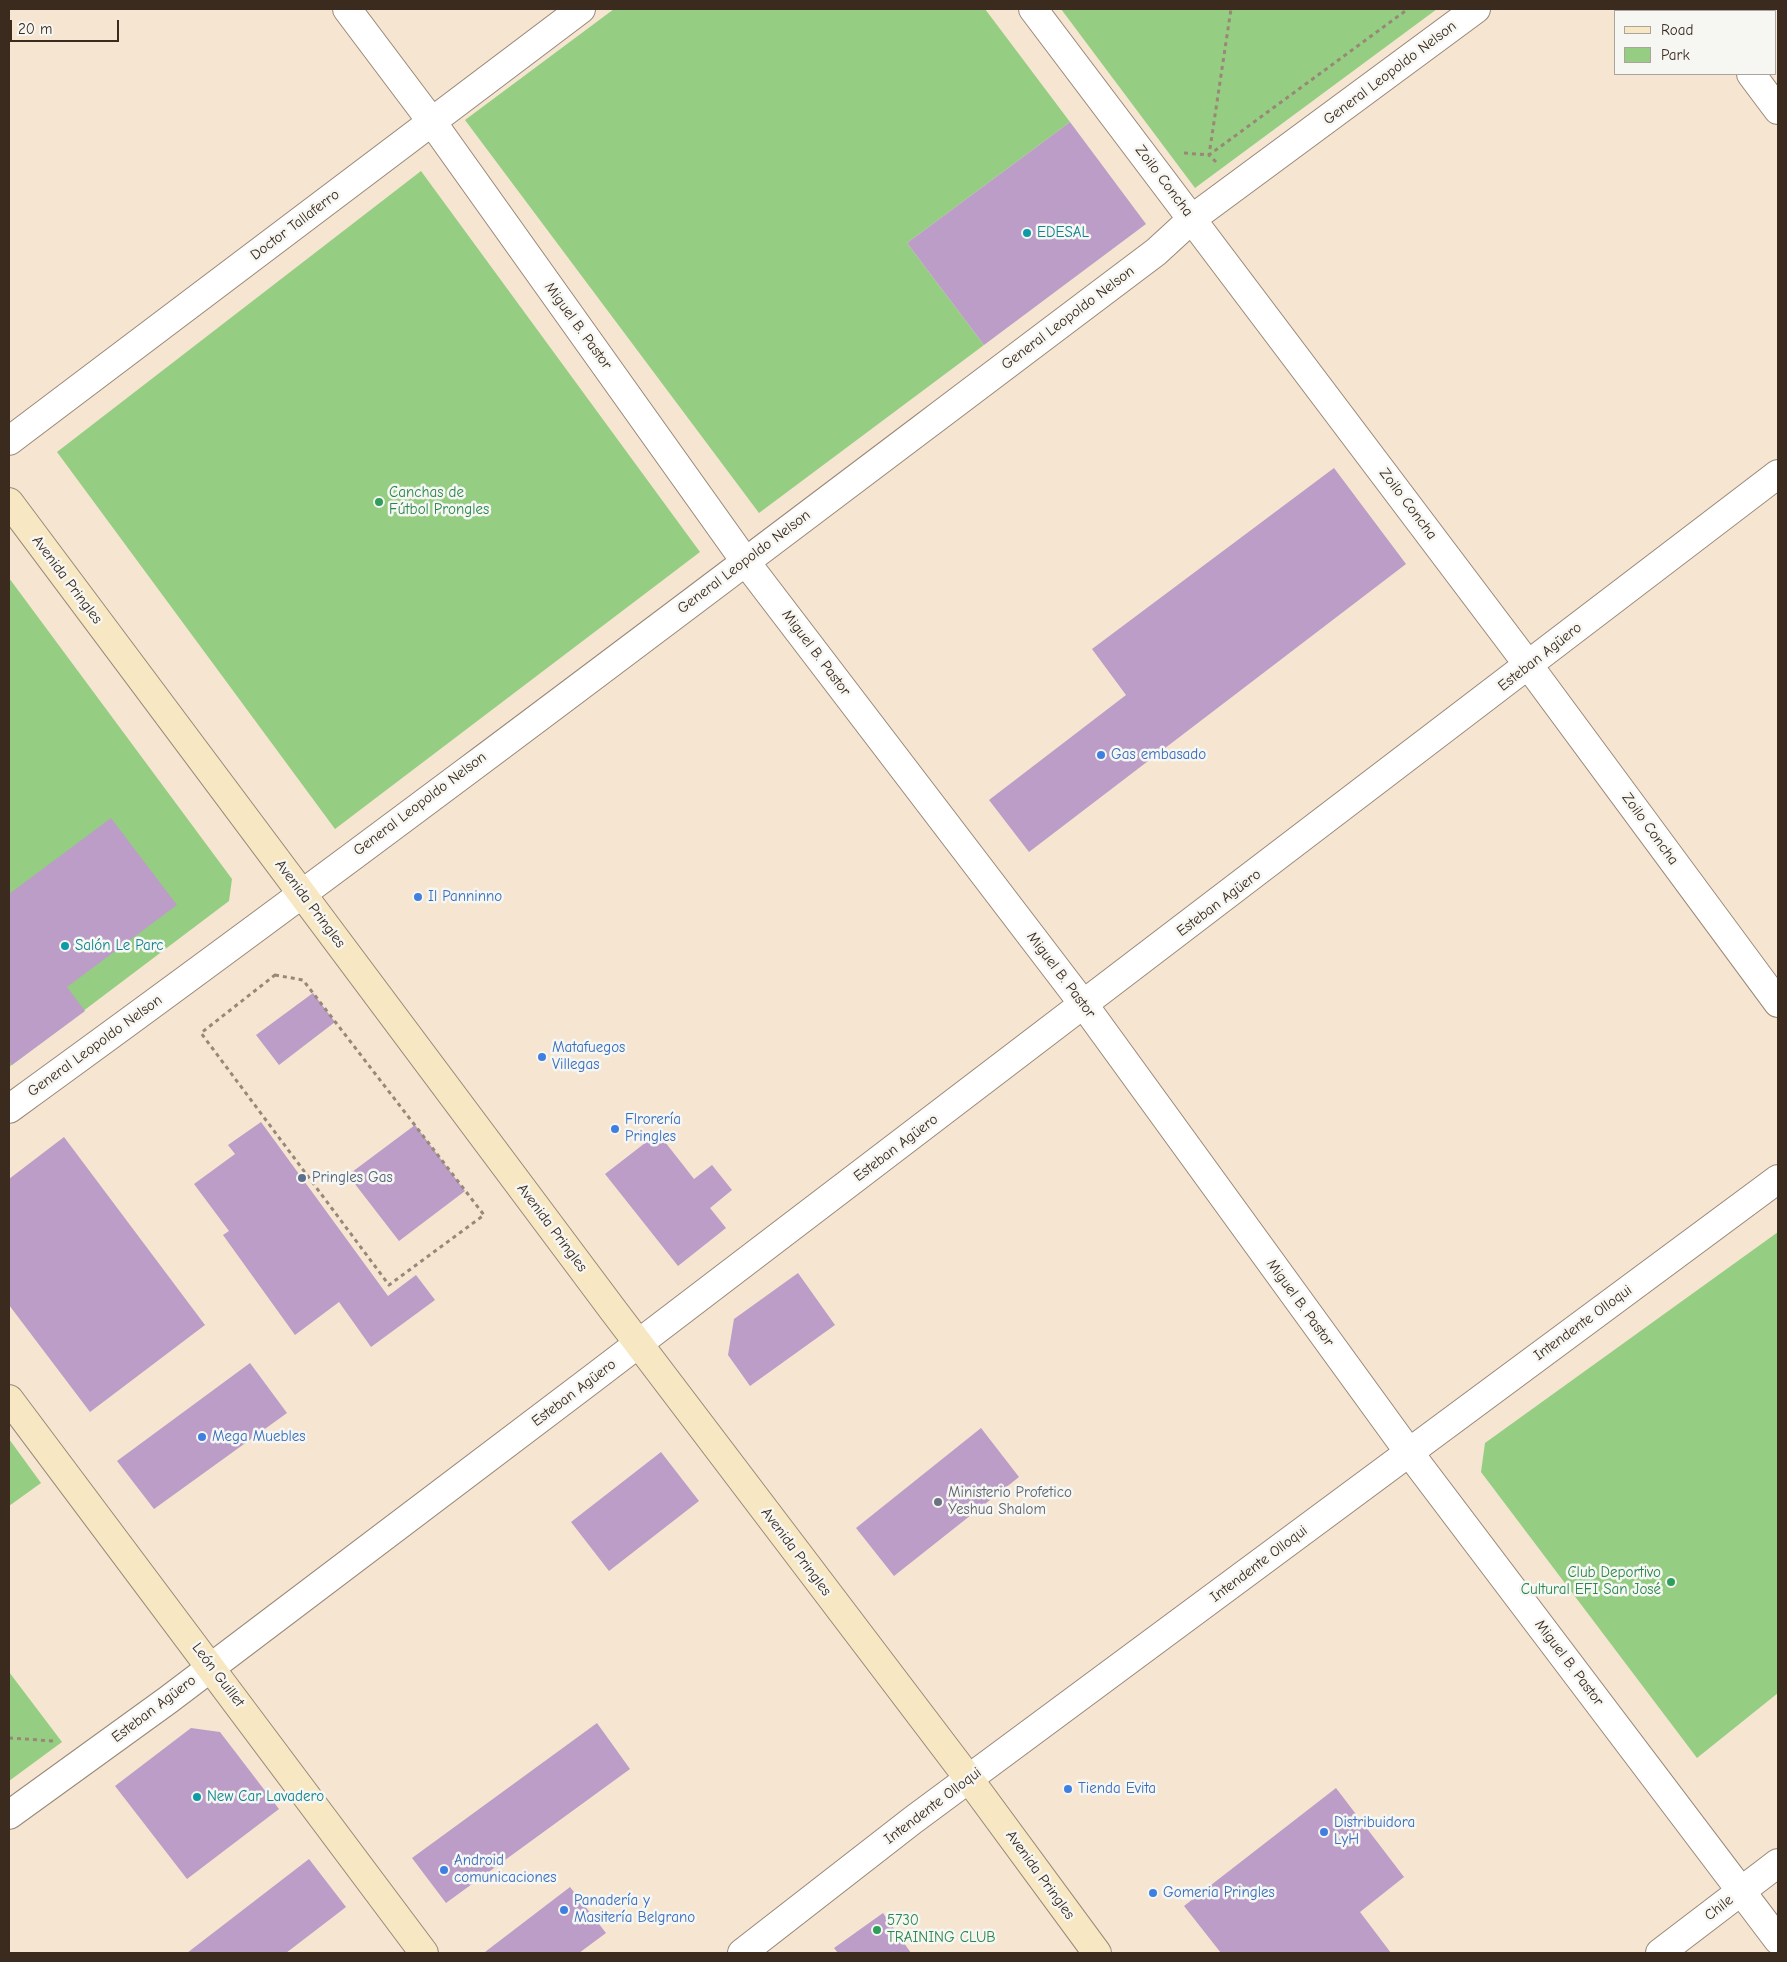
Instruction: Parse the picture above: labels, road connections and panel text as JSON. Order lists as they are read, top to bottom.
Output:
{
  "streets": {
    "main road": ["Avenida Pringles", "León Guillet"],
    "street": [
      "General Leopoldo Nelson",
      "Zoilo Concha",
      "Doctor Tallaferro",
      "Miguel B. Pastor",
      "Esteban Agüero",
      "Intendente Olloqui",
      "Chile"
    ]
  },
  "crossings": [
    ["General Leopoldo Nelson", "Zoilo Concha"],
    ["General Leopoldo Nelson", "Miguel B. Pastor"],
    ["General Leopoldo Nelson", "Avenida Pringles"],
    ["Zoilo Concha", "Esteban Agüero"],
    ["Doctor Tallaferro", "Miguel B. Pastor"],
    ["Miguel B. Pastor", "Esteban Agüero"],
    ["Miguel B. Pastor", "Intendente Olloqui"],
    ["Miguel B. Pastor", "Chile"],
    ["Avenida Pringles", "Esteban Agüero"],
    ["Avenida Pringles", "Intendente Olloqui"],
    ["Esteban Agüero", "León Guillet"]
  ],
  "places": [
    "EDESAL",
    "Canchas de Fútbol Prongles",
    "Gas embasado",
    "Il Panninno",
    "Salón Le Parc",
    "Matafuegos Villegas",
    "Flrorería Pringles",
    "Pringles Gas",
    "Mega Muebles",
    "Ministerio Profetico Yeshua Shalom",
    "Club Deportivo Cultural EFI San José",
    "Tienda Evita",
    "New Car Lavadero",
    "Distribuidora LyH",
    "Android comunicaciones",
    "Gomeria Pringles",
    "Panadería y Masitería Belgrano",
    "5730 TRAINING CLUB"
  ],
  "legend": ["Road", "Park"],
  "scale_bar": "20 m"
}
